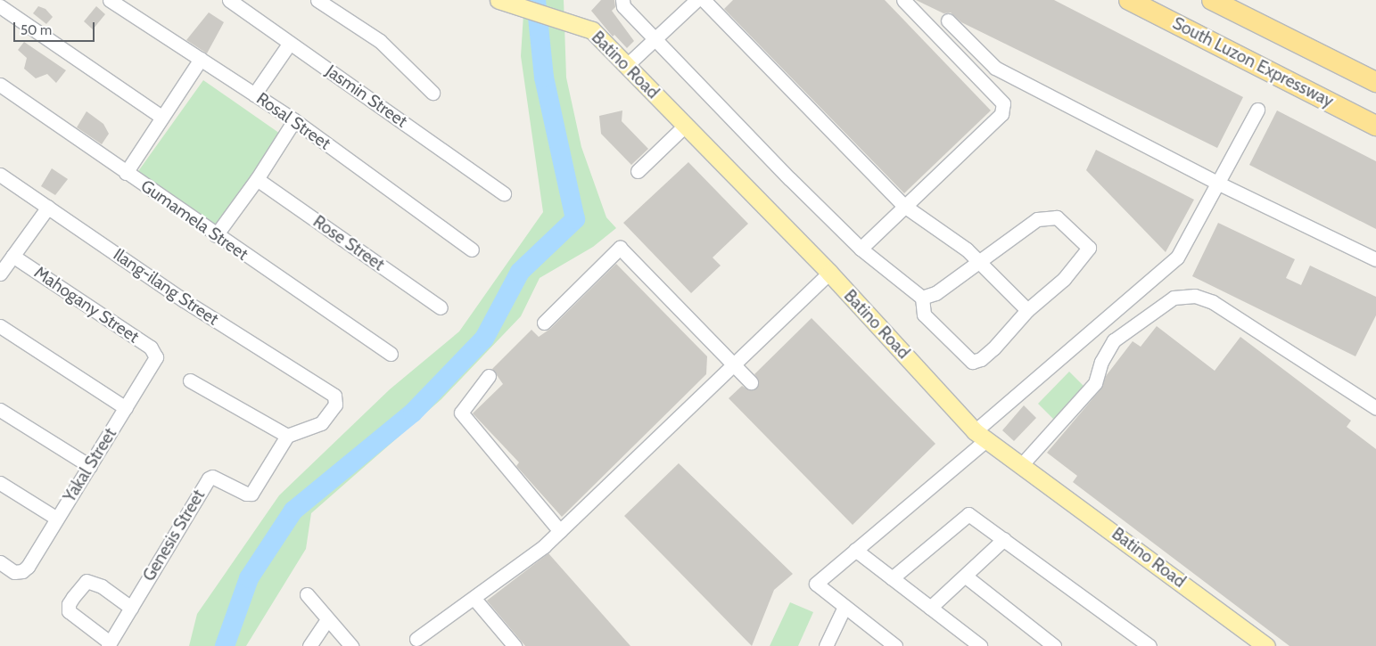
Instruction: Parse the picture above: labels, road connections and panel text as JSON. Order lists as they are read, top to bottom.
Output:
{
  "streets": {
    "highway": ["South Luzon Expressway"],
    "main road": ["Batino Road"],
    "street": [
      "Jasmin Street",
      "Rosal Street",
      "Gumamela Street",
      "Rose Street",
      "Ilang-ilang Street",
      "Mahogany Street",
      "Yakal Street",
      "Genesis Street"
    ]
  },
  "crossings": [
    ["Ilang-ilang Street", "Genesis Street"],
    ["Mahogany Street", "Yakal Street"]
  ],
  "scale_bar": "50 m"
}
